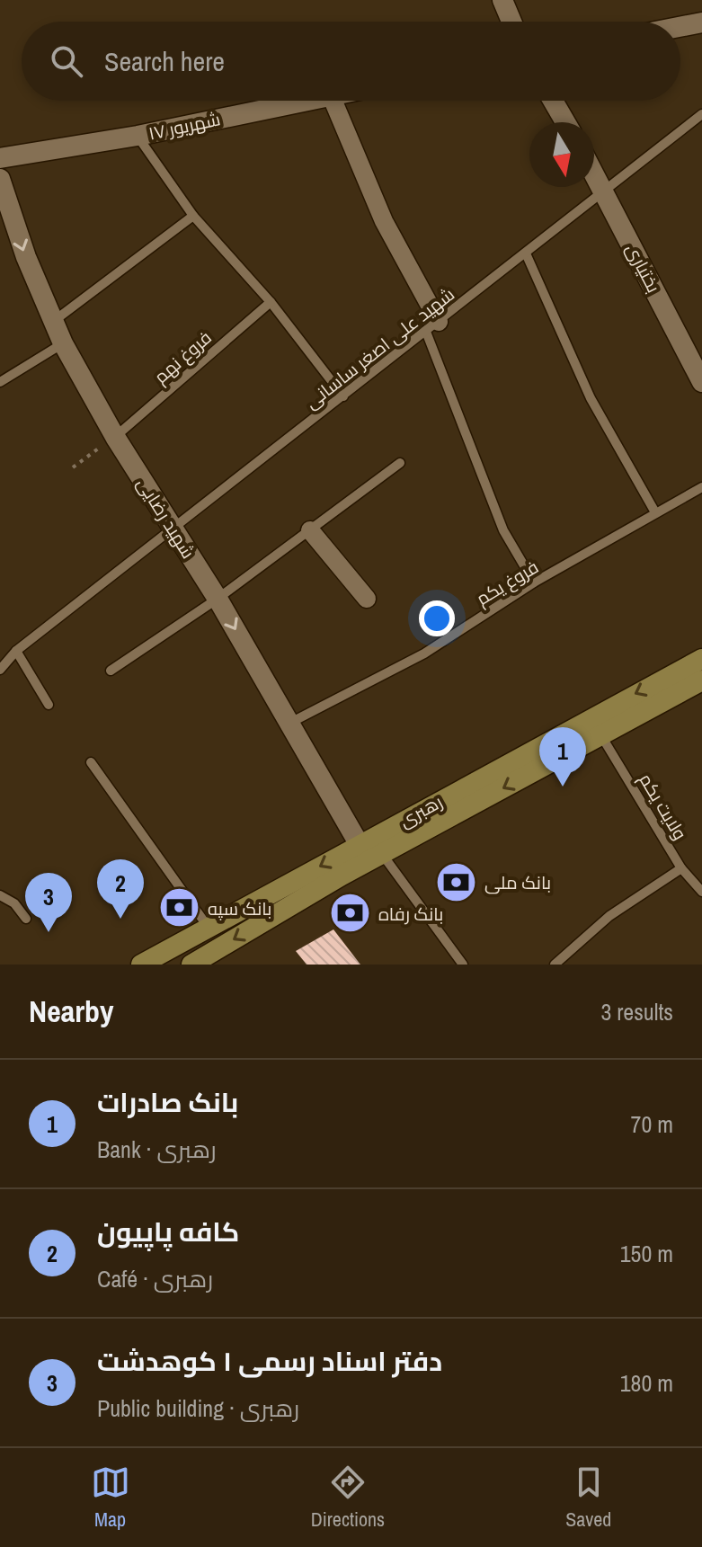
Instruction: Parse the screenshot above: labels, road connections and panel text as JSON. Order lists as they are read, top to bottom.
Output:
{
  "streets": {
    "main road": ["رهبری"],
    "street": ["۱۷ شهریور", "بختیاری", "شهید رضایی"],
    "lane": [
      "شهید علی اصغر ساسانی",
      "فروغ نهم",
      "فروغ یکم",
      "ولایت یکم"
    ]
  },
  "crossings": [
    ["بختیاری", "شهید علی اصغر ساسانی"],
    ["شهید علی اصغر ساسانی", "شهید رضایی"],
    ["فروغ نهم", "شهید رضایی"],
    ["شهید رضایی", "فروغ یکم"],
    ["شهید رضایی", "رهبری"],
    ["ولایت یکم", "رهبری"]
  ],
  "one_way": ["شهید رضایی", "رهبری"],
  "places": {
    "bank": ["بانک ملی", "بانک سپه", "بانک رفاه"]
  },
  "north": "bottom",
  "page": {
    "search": "Search here",
    "pins": ["1", "2", "3"],
    "heading": ["Nearby", "3 results"],
    "list": [
      {
        "mark": "1",
        "name": "بانک صادرات",
        "note": "Bank · رهبری",
        "value": "70 m"
      },
      {
        "mark": "2",
        "name": "کافه پاپیون",
        "note": "Café · رهبری",
        "value": "150 m"
      },
      {
        "mark": "3",
        "name": "دفتر اسناد رسمی ۱ کوهدشت",
        "note": "Public building · رهبری",
        "value": "180 m"
      }
    ],
    "nav": ["Map", "Directions", "Saved"]
  }
}
